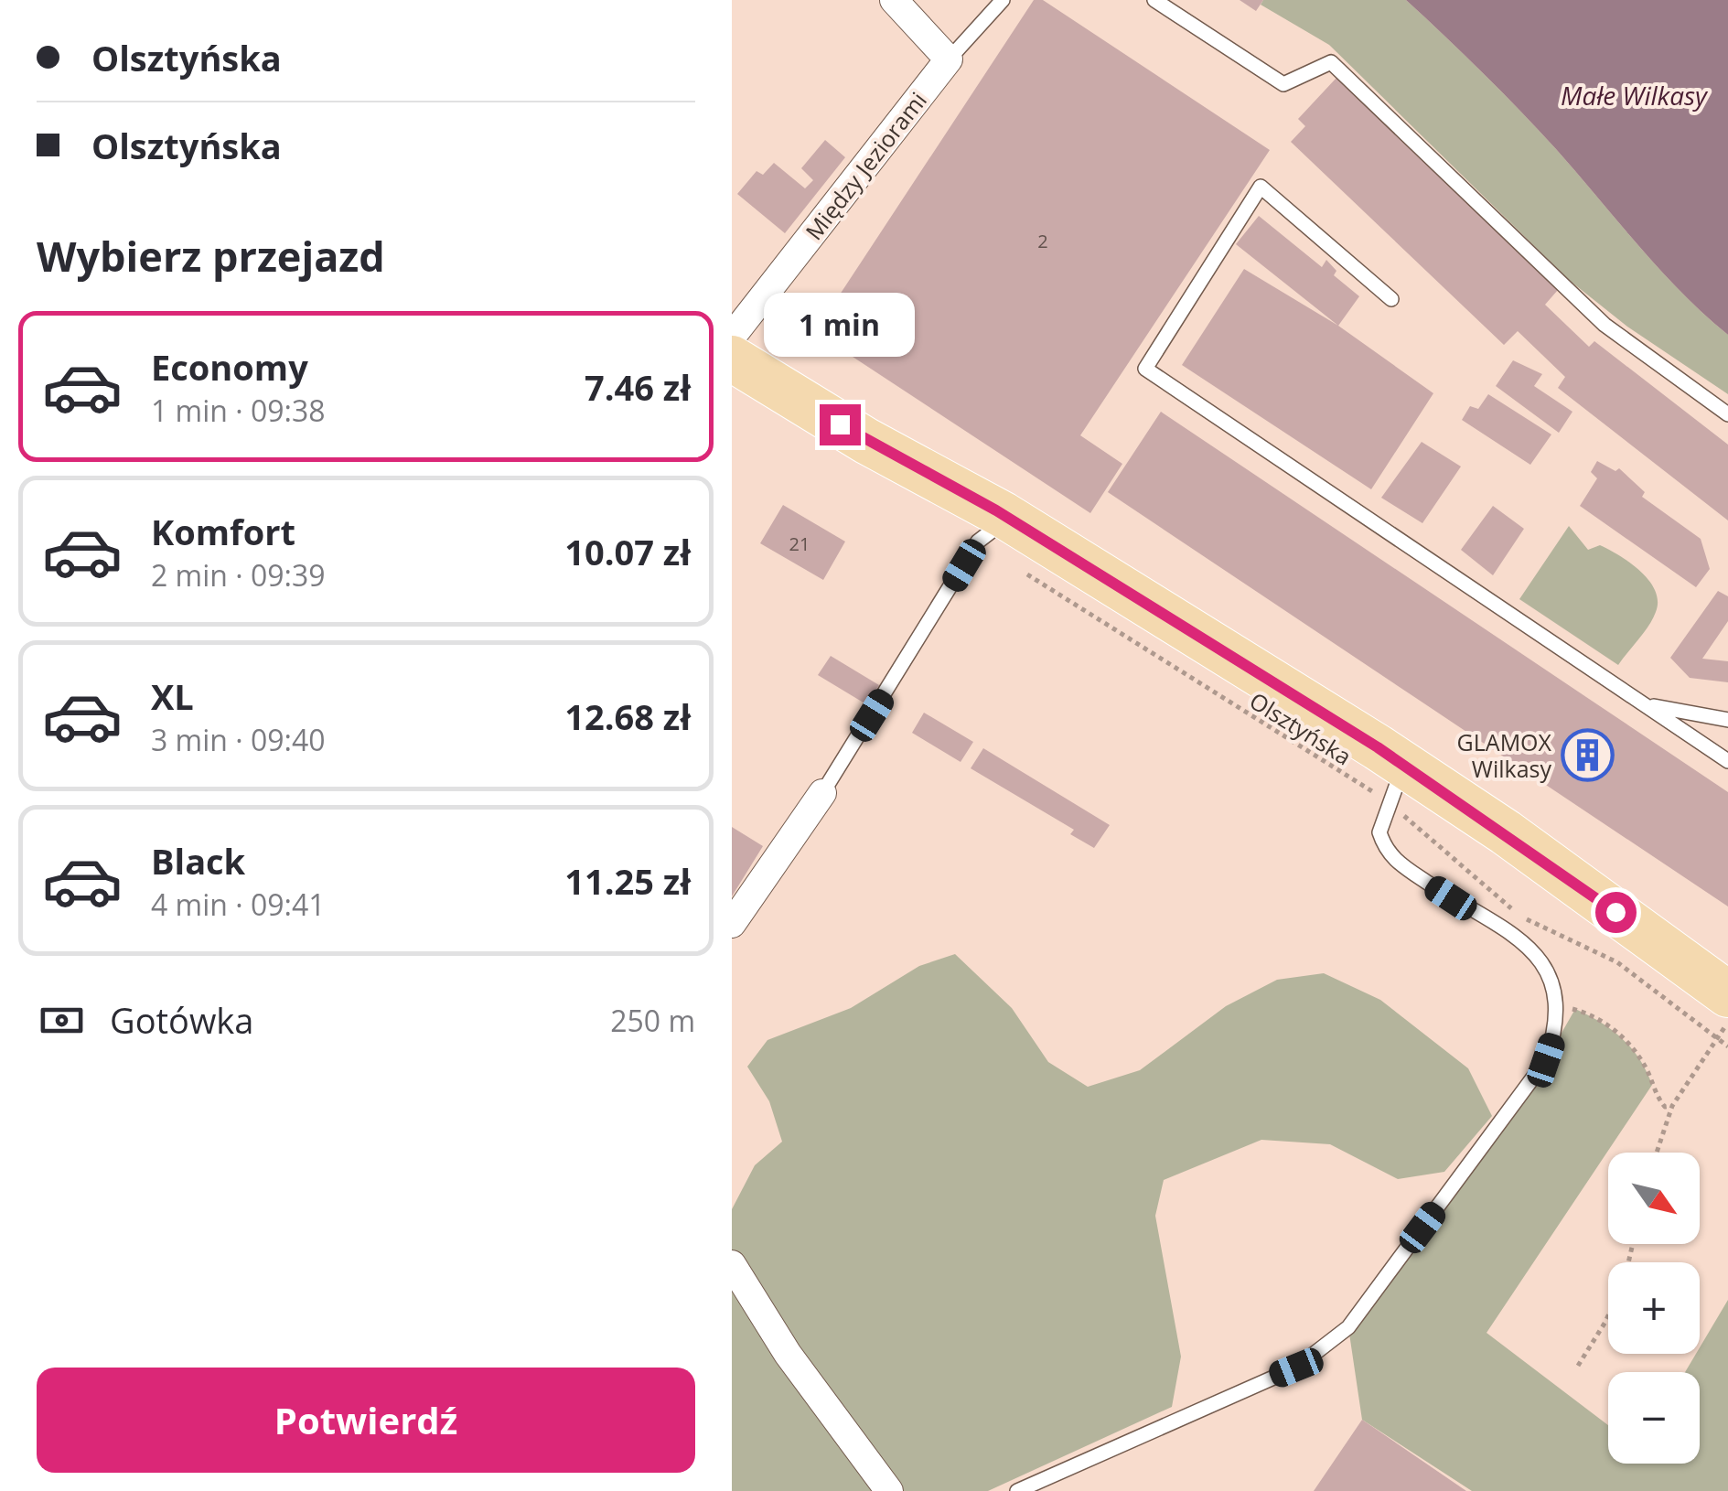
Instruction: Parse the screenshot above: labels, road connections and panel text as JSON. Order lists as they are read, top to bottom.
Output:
{
  "streets": {
    "main road": ["Olsztyńska"],
    "street": ["Między Jeziorami"]
  },
  "water": ["Małe Wilkasy"],
  "places": {
    "building": ["GLAMOX Wilkasy"]
  },
  "house_numbers": ["2", "21"],
  "north": "bottom right",
  "page": {
    "banner": ["Olsztyńska", "Olsztyńska"],
    "heading": "Wybierz przejazd",
    "bubble": "1 min",
    "list": [
      {
        "name": "Economy",
        "note": "1 min · 09:38",
        "value": "7.46 zł"
      },
      {
        "name": "Komfort",
        "note": "2 min · 09:39",
        "value": "10.07 zł"
      },
      {
        "name": "XL",
        "note": "3 min · 09:40",
        "value": "12.68 zł"
      },
      {
        "name": "Black",
        "note": "4 min · 09:41",
        "value": "11.25 zł"
      }
    ],
    "pay": ["Gotówka", "250 m"],
    "map_buttons": ["+", "−"],
    "buttons": "Potwierdź"
  }
}
